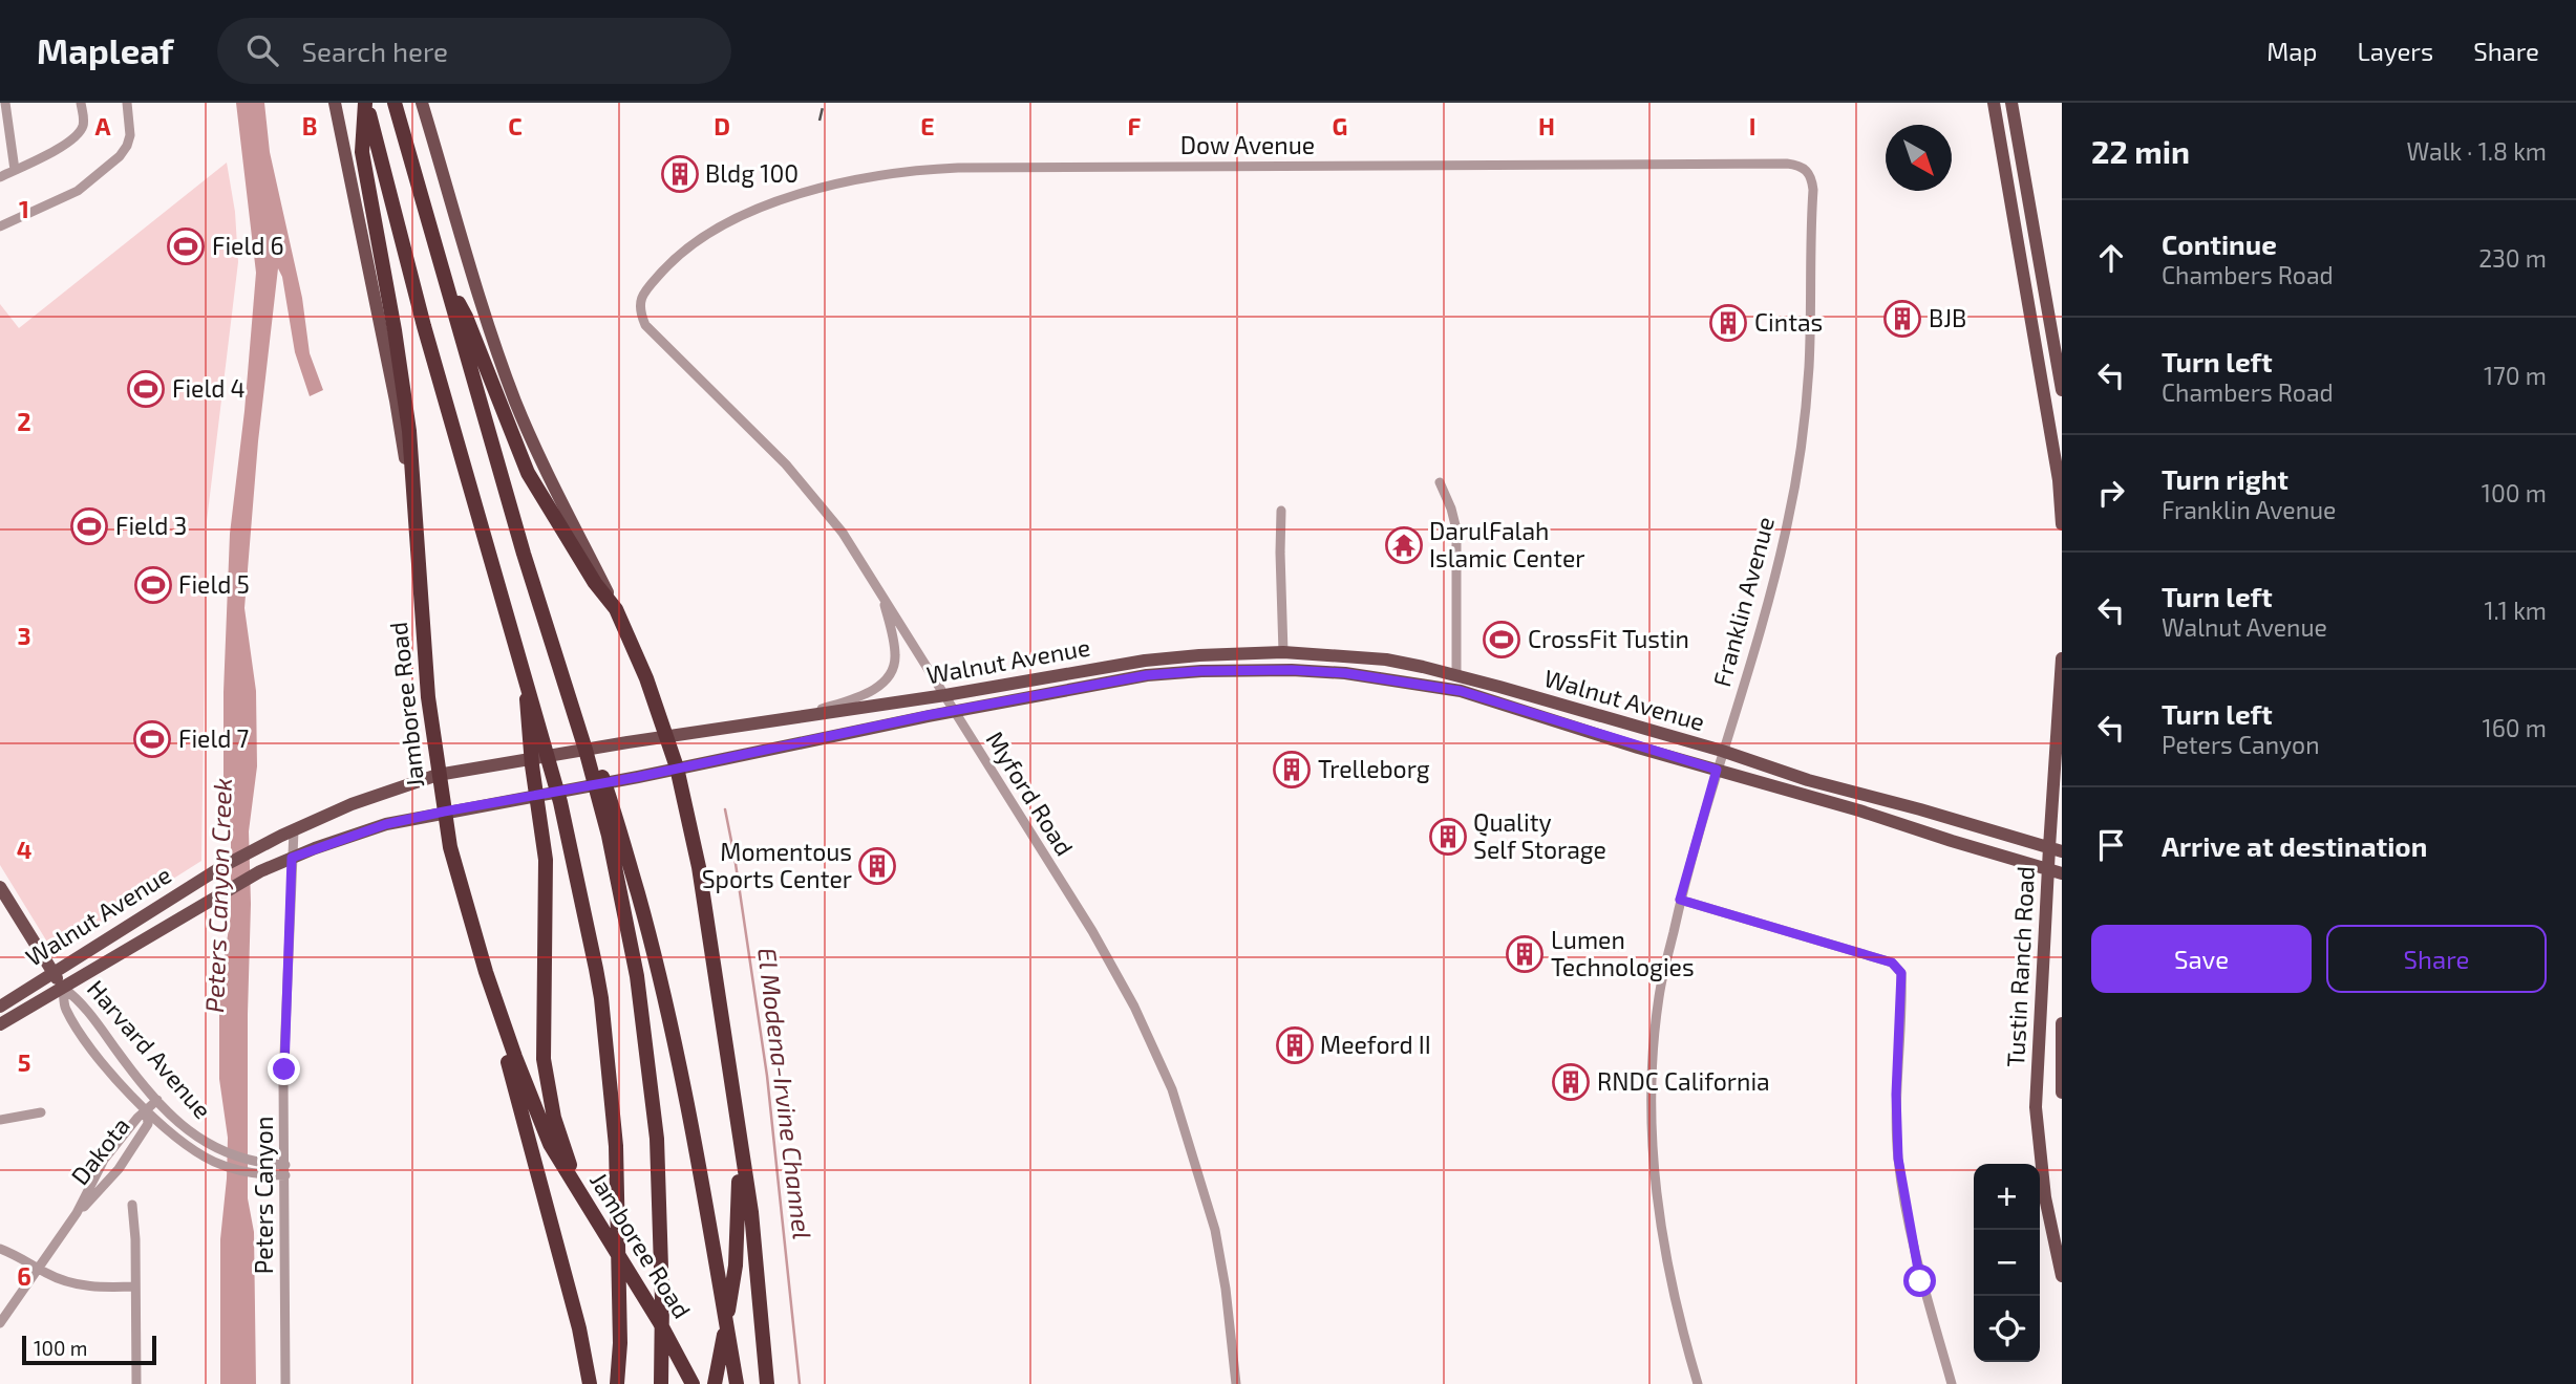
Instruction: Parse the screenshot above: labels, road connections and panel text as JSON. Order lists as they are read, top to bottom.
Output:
{
  "streets": {
    "highway": ["Jamboree Road"],
    "main road": ["Walnut Avenue", "Tustin Ranch Road", "Harvard Avenue"],
    "street": [
      "Dow Avenue",
      "Franklin Avenue",
      "Myford Road",
      "Dakota",
      "Peters Canyon"
    ]
  },
  "crossings": [
    ["Dow Avenue", "Franklin Avenue"],
    ["Dow Avenue", "Myford Road"],
    ["Franklin Avenue", "Walnut Avenue"],
    ["Walnut Avenue", "Jamboree Road"],
    ["Walnut Avenue", "Myford Road"],
    ["Walnut Avenue", "Tustin Ranch Road"],
    ["Walnut Avenue", "Harvard Avenue"],
    ["Walnut Avenue", "Peters Canyon"],
    ["Harvard Avenue", "Dakota"],
    ["Harvard Avenue", "Peters Canyon"]
  ],
  "water": ["Peters Canyon Creek", "El Modena-Irvine Channel"],
  "places": {
    "building": [
      "Bldg 100",
      "BJB",
      "Cintas",
      "Trelleborg",
      "Quality Self Storage",
      "Momentous Sports Center",
      "Lumen Technologies",
      "Meeford II",
      "RNDC California"
    ],
    "sports": [
      "Field 6",
      "Field 4",
      "Field 3",
      "Field 5",
      "CrossFit Tustin",
      "Field 7"
    ],
    "temple": ["DarulFalah Islamic Center"]
  },
  "scale_bar": "100 m",
  "north": "bottom right",
  "page": {
    "header": "Mapleaf",
    "search": "Search here",
    "nav": ["Map", "Layers", "Share"],
    "heading": ["22 min", "Walk · 1.8 km"],
    "list": [
      ["Continue", "Chambers Road", "230 m"],
      ["Turn left", "Chambers Road", "170 m"],
      ["Turn right", "Franklin Avenue", "100 m"],
      ["Turn left", "Walnut Avenue", "1.1 km"],
      ["Turn left", "Peters Canyon", "160 m"],
      "Arrive at destination"
    ],
    "buttons": ["Save", "Share"],
    "map_buttons": ["+", "−"],
    "scale": "100 m"
  },
  "grid": {
    "columns": [
      "A",
      "B",
      "C",
      "D",
      "E",
      "F",
      "G",
      "H",
      "I"
    ],
    "rows": [
      "1",
      "2",
      "3",
      "4",
      "5",
      "6"
    ]
  }
}
